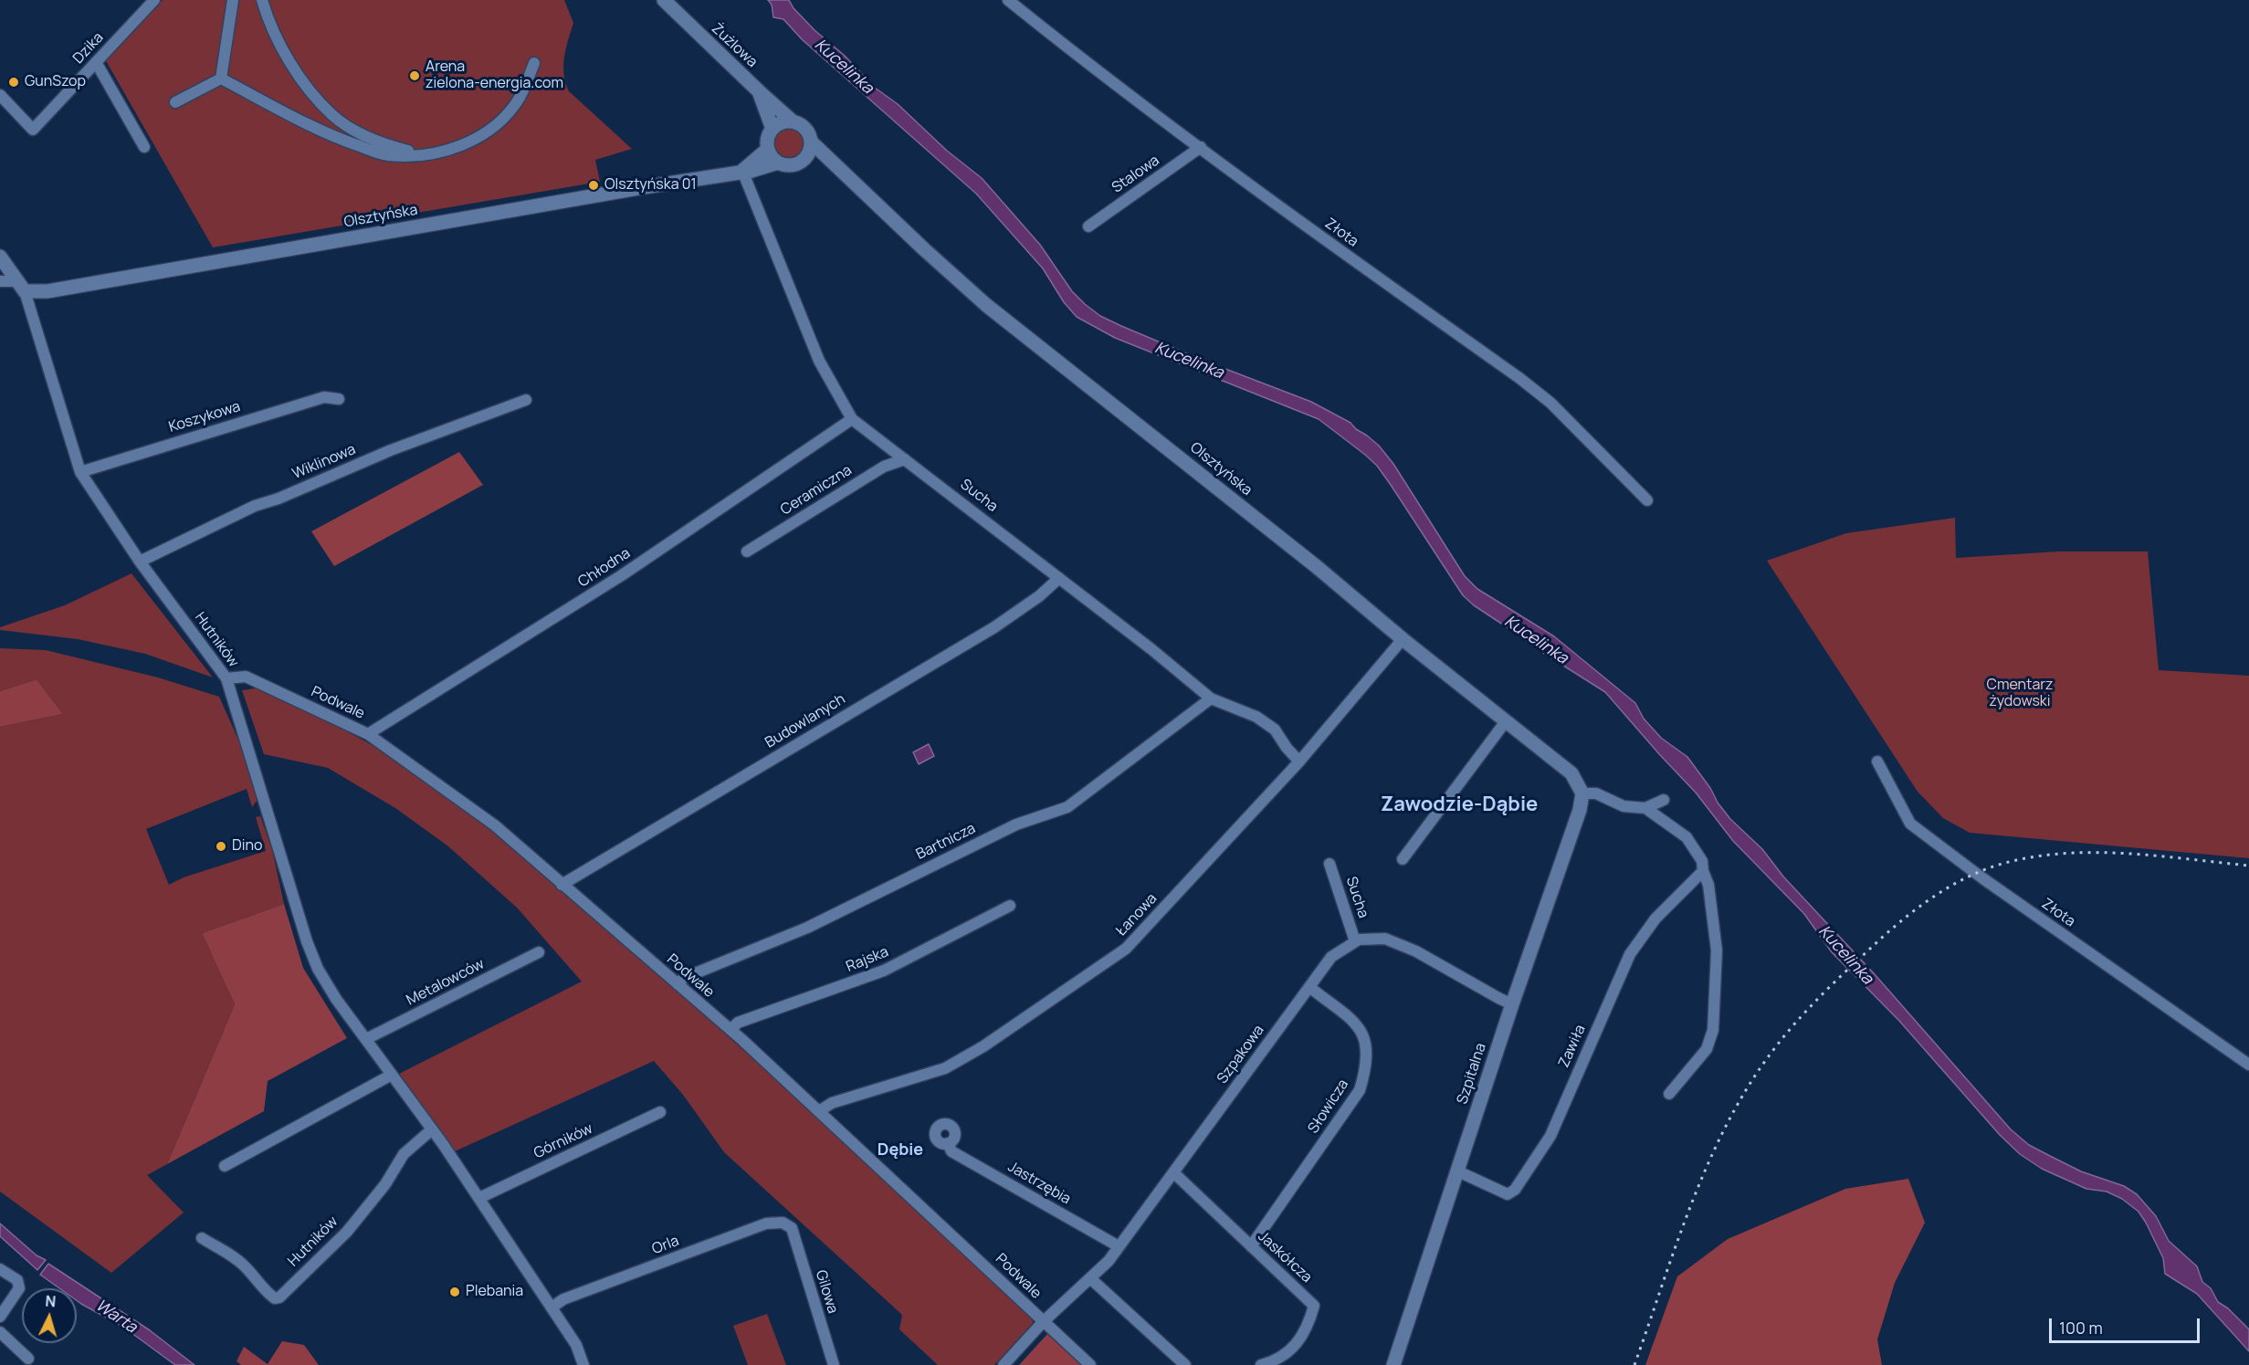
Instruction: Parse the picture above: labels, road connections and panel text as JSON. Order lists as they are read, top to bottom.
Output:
{
  "streets": {
    "street": [
      "Żużlowa",
      "Dzika",
      "Stalowa",
      "Olsztyńska",
      "Złota",
      "Koszykowa",
      "Wiklinowa",
      "Ceramiczna",
      "Sucha",
      "Chłodna",
      "Hutników",
      "Podwale",
      "Budowlanych",
      "Bartnicza",
      "Łanowa",
      "Rajska",
      "Metalowców",
      "Zawiła",
      "Szpakowa",
      "Szpitalna",
      "Słowicza",
      "Górników",
      "Jastrzębia",
      "Orla",
      "Jaskółcza",
      "Gilowa"
    ]
  },
  "crossings": [
    ["Żużlowa", "Olsztyńska"],
    ["Stalowa", "Złota"],
    ["Olsztyńska", "Sucha"],
    ["Olsztyńska", "Hutników"],
    ["Olsztyńska", "Łanowa"],
    ["Olsztyńska", "Szpitalna"],
    ["Koszykowa", "Hutników"],
    ["Wiklinowa", "Hutników"],
    ["Ceramiczna", "Sucha"],
    ["Sucha", "Chłodna"],
    ["Sucha", "Budowlanych"],
    ["Sucha", "Bartnicza"],
    ["Sucha", "Łanowa"],
    ["Sucha", "Szpakowa"],
    ["Chłodna", "Podwale"],
    ["Hutników", "Podwale"],
    ["Hutników", "Metalowców"],
    ["Hutników", "Górników"],
    ["Hutników", "Orla"],
    ["Podwale", "Budowlanych"],
    ["Podwale", "Bartnicza"],
    ["Podwale", "Łanowa"],
    ["Podwale", "Rajska"],
    ["Podwale", "Szpakowa"],
    ["Zawiła", "Szpitalna"],
    ["Szpakowa", "Szpitalna"],
    ["Szpakowa", "Słowicza"],
    ["Szpakowa", "Jastrzębia"],
    ["Szpakowa", "Jaskółcza"],
    ["Słowicza", "Jaskółcza"],
    ["Orla", "Gilowa"]
  ],
  "districts": ["Zawodzie-Dąbie", "Dębie"],
  "water": ["Kucelinka", "Warta"],
  "parks": ["Cmentarz żydowski"],
  "places": [
    "Arena zielona-energia.com",
    "GunSzop",
    "Olsztyńska 01",
    "Dino",
    "Plebania"
  ],
  "scale_bar": "100 m",
  "north": "top"
}
